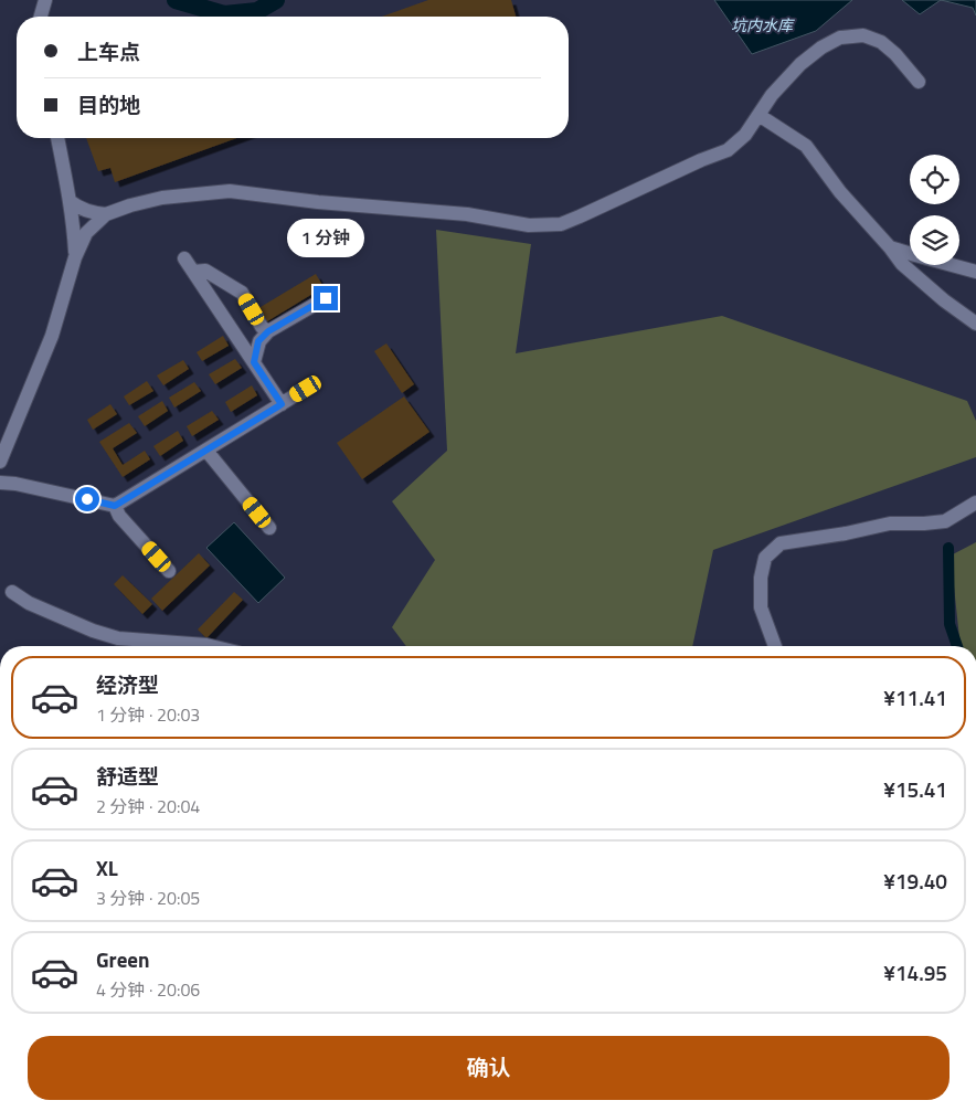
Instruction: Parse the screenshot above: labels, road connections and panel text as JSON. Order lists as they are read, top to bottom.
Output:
{
  "water": ["坑内水库"],
  "page": {
    "banner": ["上车点", "目的地"],
    "bubble": "1 分钟",
    "list": [
      {
        "name": "经济型",
        "note": "1 分钟 · 20:03",
        "value": "¥11.41"
      },
      {
        "name": "舒适型",
        "note": "2 分钟 · 20:04",
        "value": "¥15.41"
      },
      {
        "name": "XL",
        "note": "3 分钟 · 20:05",
        "value": "¥19.40"
      },
      {
        "name": "Green",
        "note": "4 分钟 · 20:06",
        "value": "¥14.95"
      }
    ],
    "buttons": "确认"
  }
}
